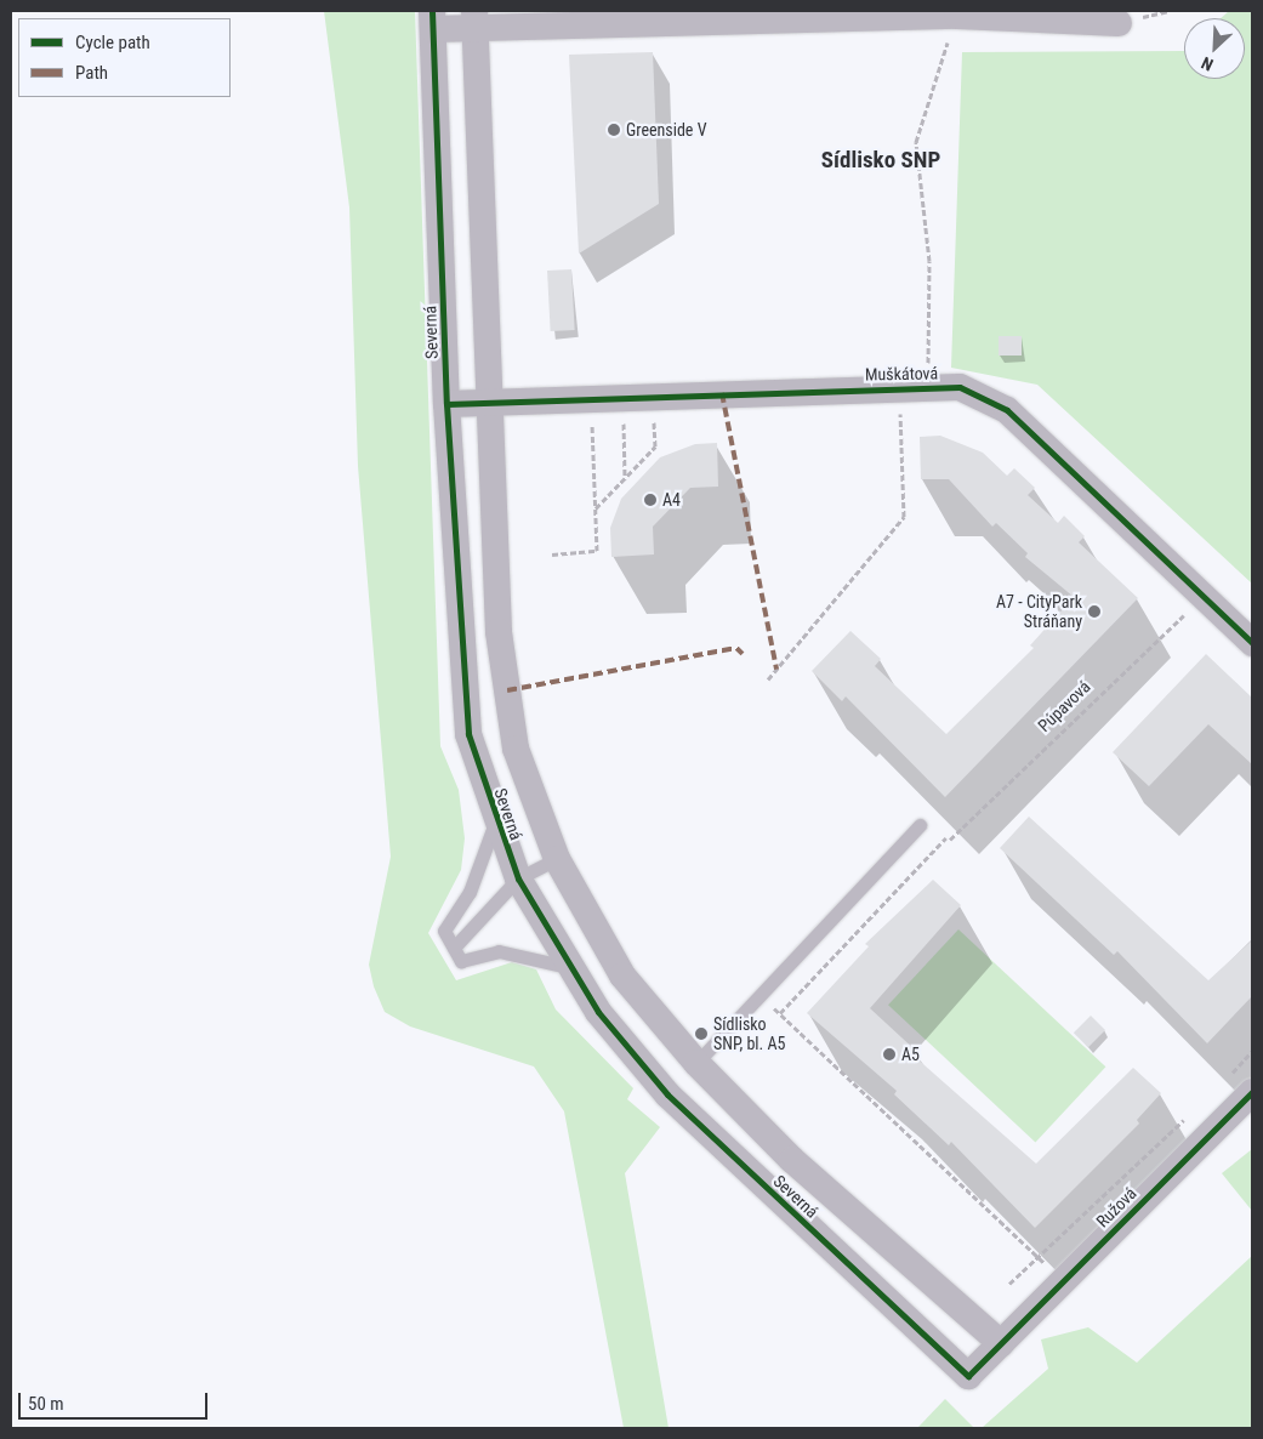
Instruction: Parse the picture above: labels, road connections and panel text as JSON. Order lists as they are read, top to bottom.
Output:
{
  "streets": {
    "street": ["Severná", "Muškátová", "Ružová"],
    "path": ["Púpavová"]
  },
  "crossings": [
    ["Severná", "Muškátová"],
    ["Severná", "Ružová"],
    ["Muškátová", "Púpavová"]
  ],
  "districts": ["Sídlisko SNP"],
  "places": [
    "Greenside V",
    "A4",
    "A7 - CityPark Stráňany",
    "Sídlisko SNP, bl. A5",
    "A5"
  ],
  "legend": ["Cycle path", "Path"],
  "scale_bar": "50 m",
  "north": "bottom left"
}
